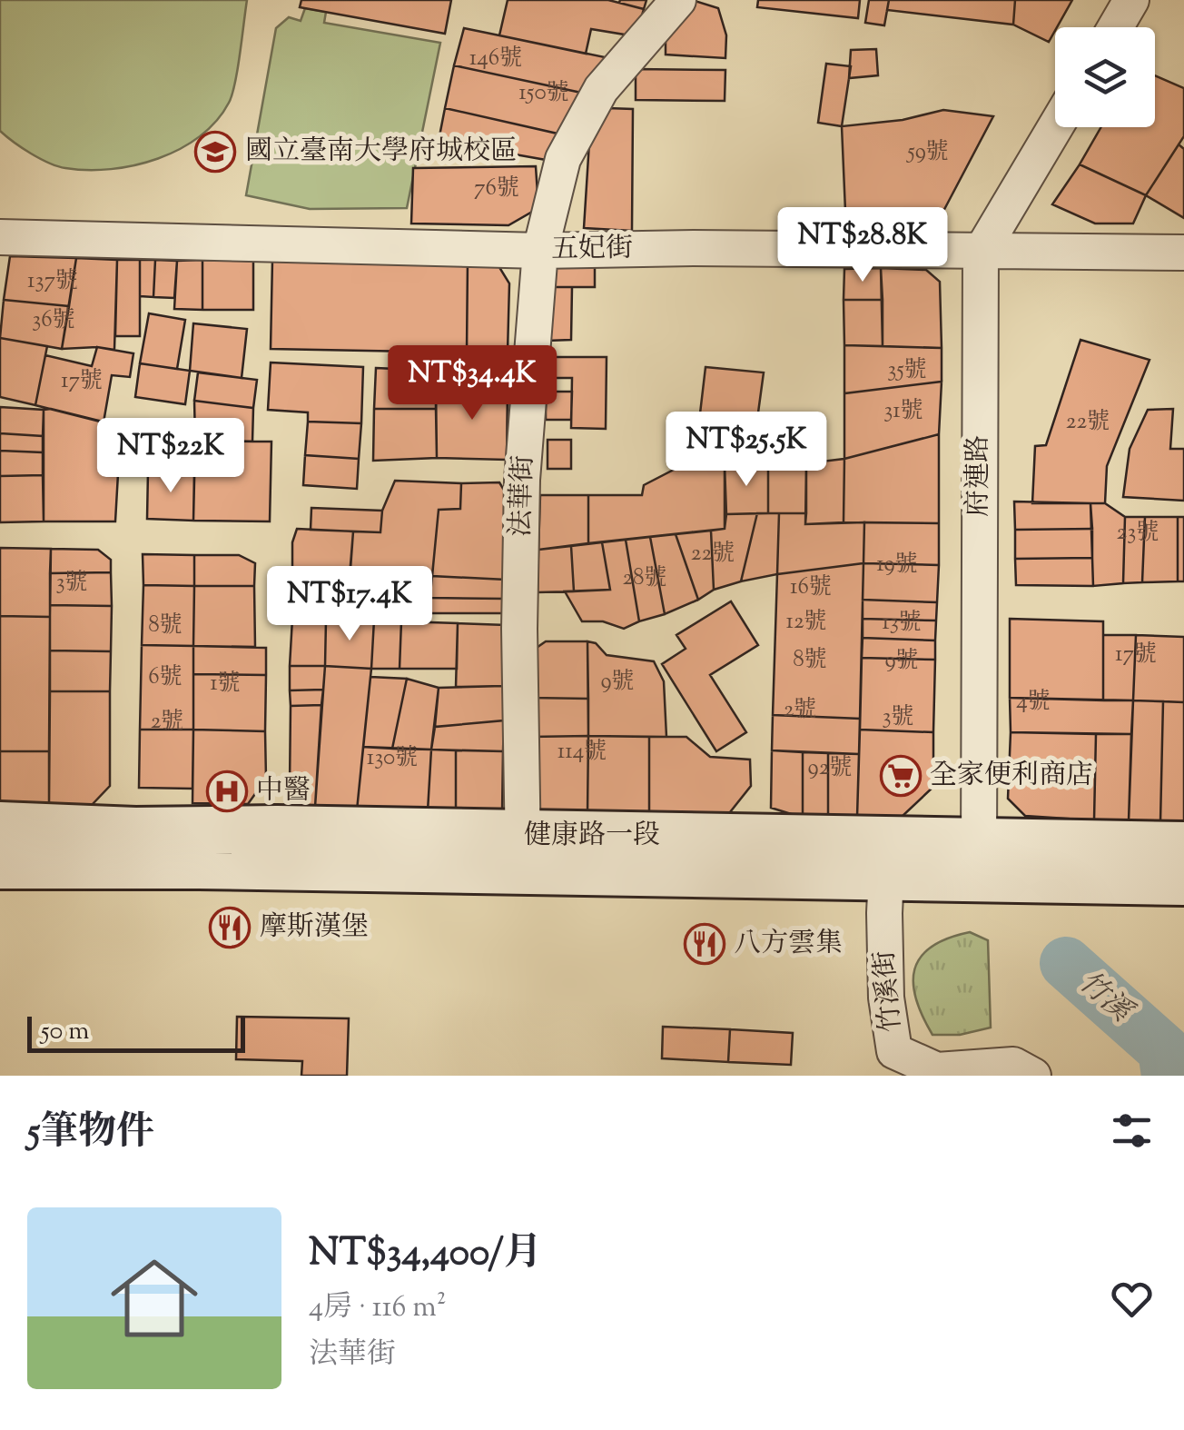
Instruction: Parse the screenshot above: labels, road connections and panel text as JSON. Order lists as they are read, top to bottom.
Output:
{
  "streets": {
    "street": [
      "五妃街",
      "府連路",
      "法華街",
      "健康路一段",
      "竹溪街"
    ]
  },
  "crossings": [
    ["五妃街", "府連路"],
    ["五妃街", "法華街"],
    ["府連路", "健康路一段"],
    ["法華街", "健康路一段"],
    ["健康路一段", "竹溪街"]
  ],
  "water": ["竹溪"],
  "places": {
    "school or university": ["國立臺南大學府城校區"],
    "supermarket": ["全家便利商店"],
    "hospital": ["中醫"],
    "restaurant": ["摩斯漢堡", "八方雲集"]
  },
  "house_numbers": [
    "146號",
    "150號",
    "59號",
    "76號",
    "137號",
    "36號",
    "35號",
    "17號",
    "31號",
    "22號",
    "23號",
    "22號",
    "19號",
    "28號",
    "3號",
    "16號",
    "12號",
    "13號",
    "8號",
    "17號",
    "8號",
    "9號",
    "6號",
    "9號",
    "1號",
    "4號",
    "2號",
    "3號",
    "2號",
    "114號",
    "130號",
    "92號"
  ],
  "scale_bar": "50 m",
  "page": {
    "price": [
      "NT$28.8K",
      "NT$34.4K",
      "NT$25.5K",
      "NT$22K",
      "NT$17.4K"
    ],
    "scale": "50 m",
    "heading": "5筆物件",
    "list": [
      {
        "name": "NT$34,400/月",
        "note": "4房 · 116 m² · 法華街"
      }
    ]
  }
}
